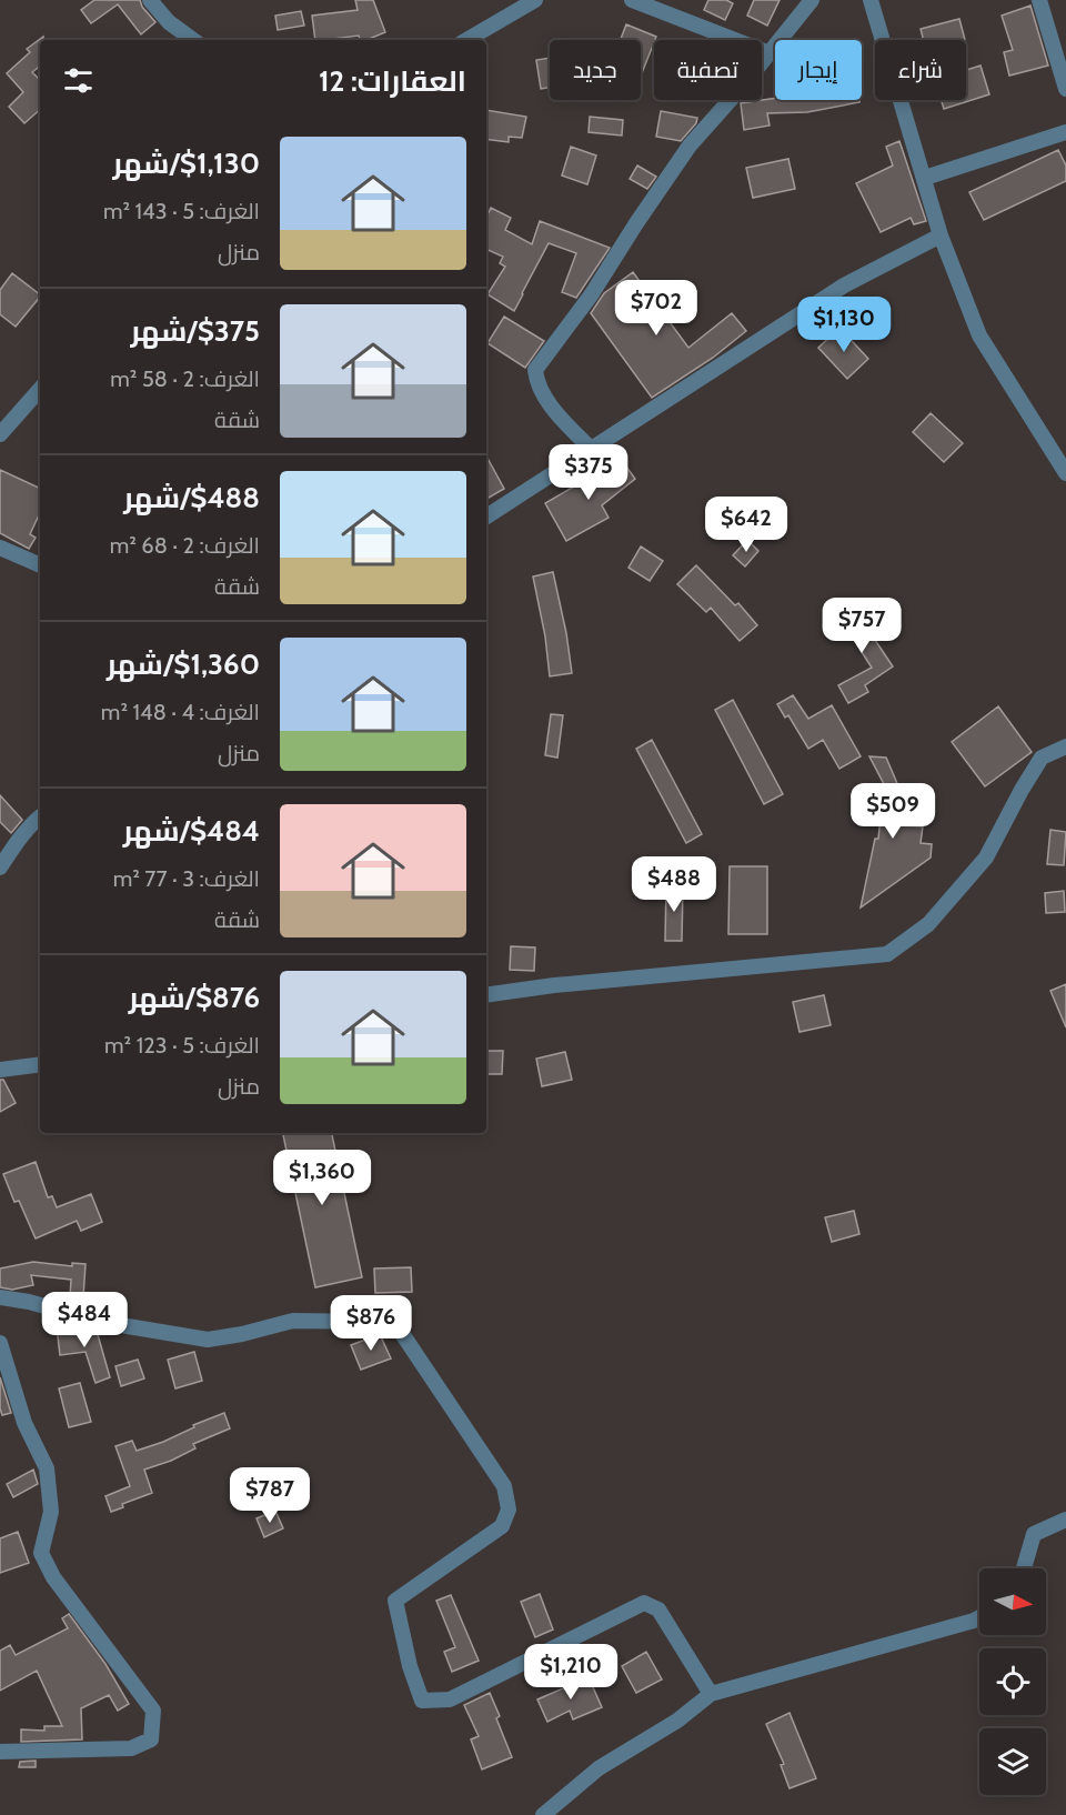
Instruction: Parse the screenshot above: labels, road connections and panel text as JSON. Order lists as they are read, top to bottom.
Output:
{
  "north": "right",
  "page": {
    "chip": [
      "شراء",
      "إيجار",
      "تصفية",
      "جديد"
    ],
    "heading": "العقارات: 12",
    "list": [
      {
        "name": "$1,130/شهر",
        "note": "الغرف: 5 · 143 m² · منزل"
      },
      {
        "name": "$375/شهر",
        "note": "الغرف: 2 · 58 m² · شقة"
      },
      {
        "name": "$488/شهر",
        "note": "الغرف: 2 · 68 m² · شقة"
      },
      {
        "name": "$1,360/شهر",
        "note": "الغرف: 4 · 148 m² · منزل"
      },
      {
        "name": "$484/شهر",
        "note": "الغرف: 3 · 77 m² · شقة"
      },
      {
        "name": "$876/شهر",
        "note": "الغرف: 5 · 123 m² · منزل"
      }
    ],
    "price": [
      "$702",
      "$1,130",
      "$375",
      "$642",
      "$757",
      "$509",
      "$488",
      "$1,360",
      "$484",
      "$876",
      "$787",
      "$1,210"
    ]
  }
}
